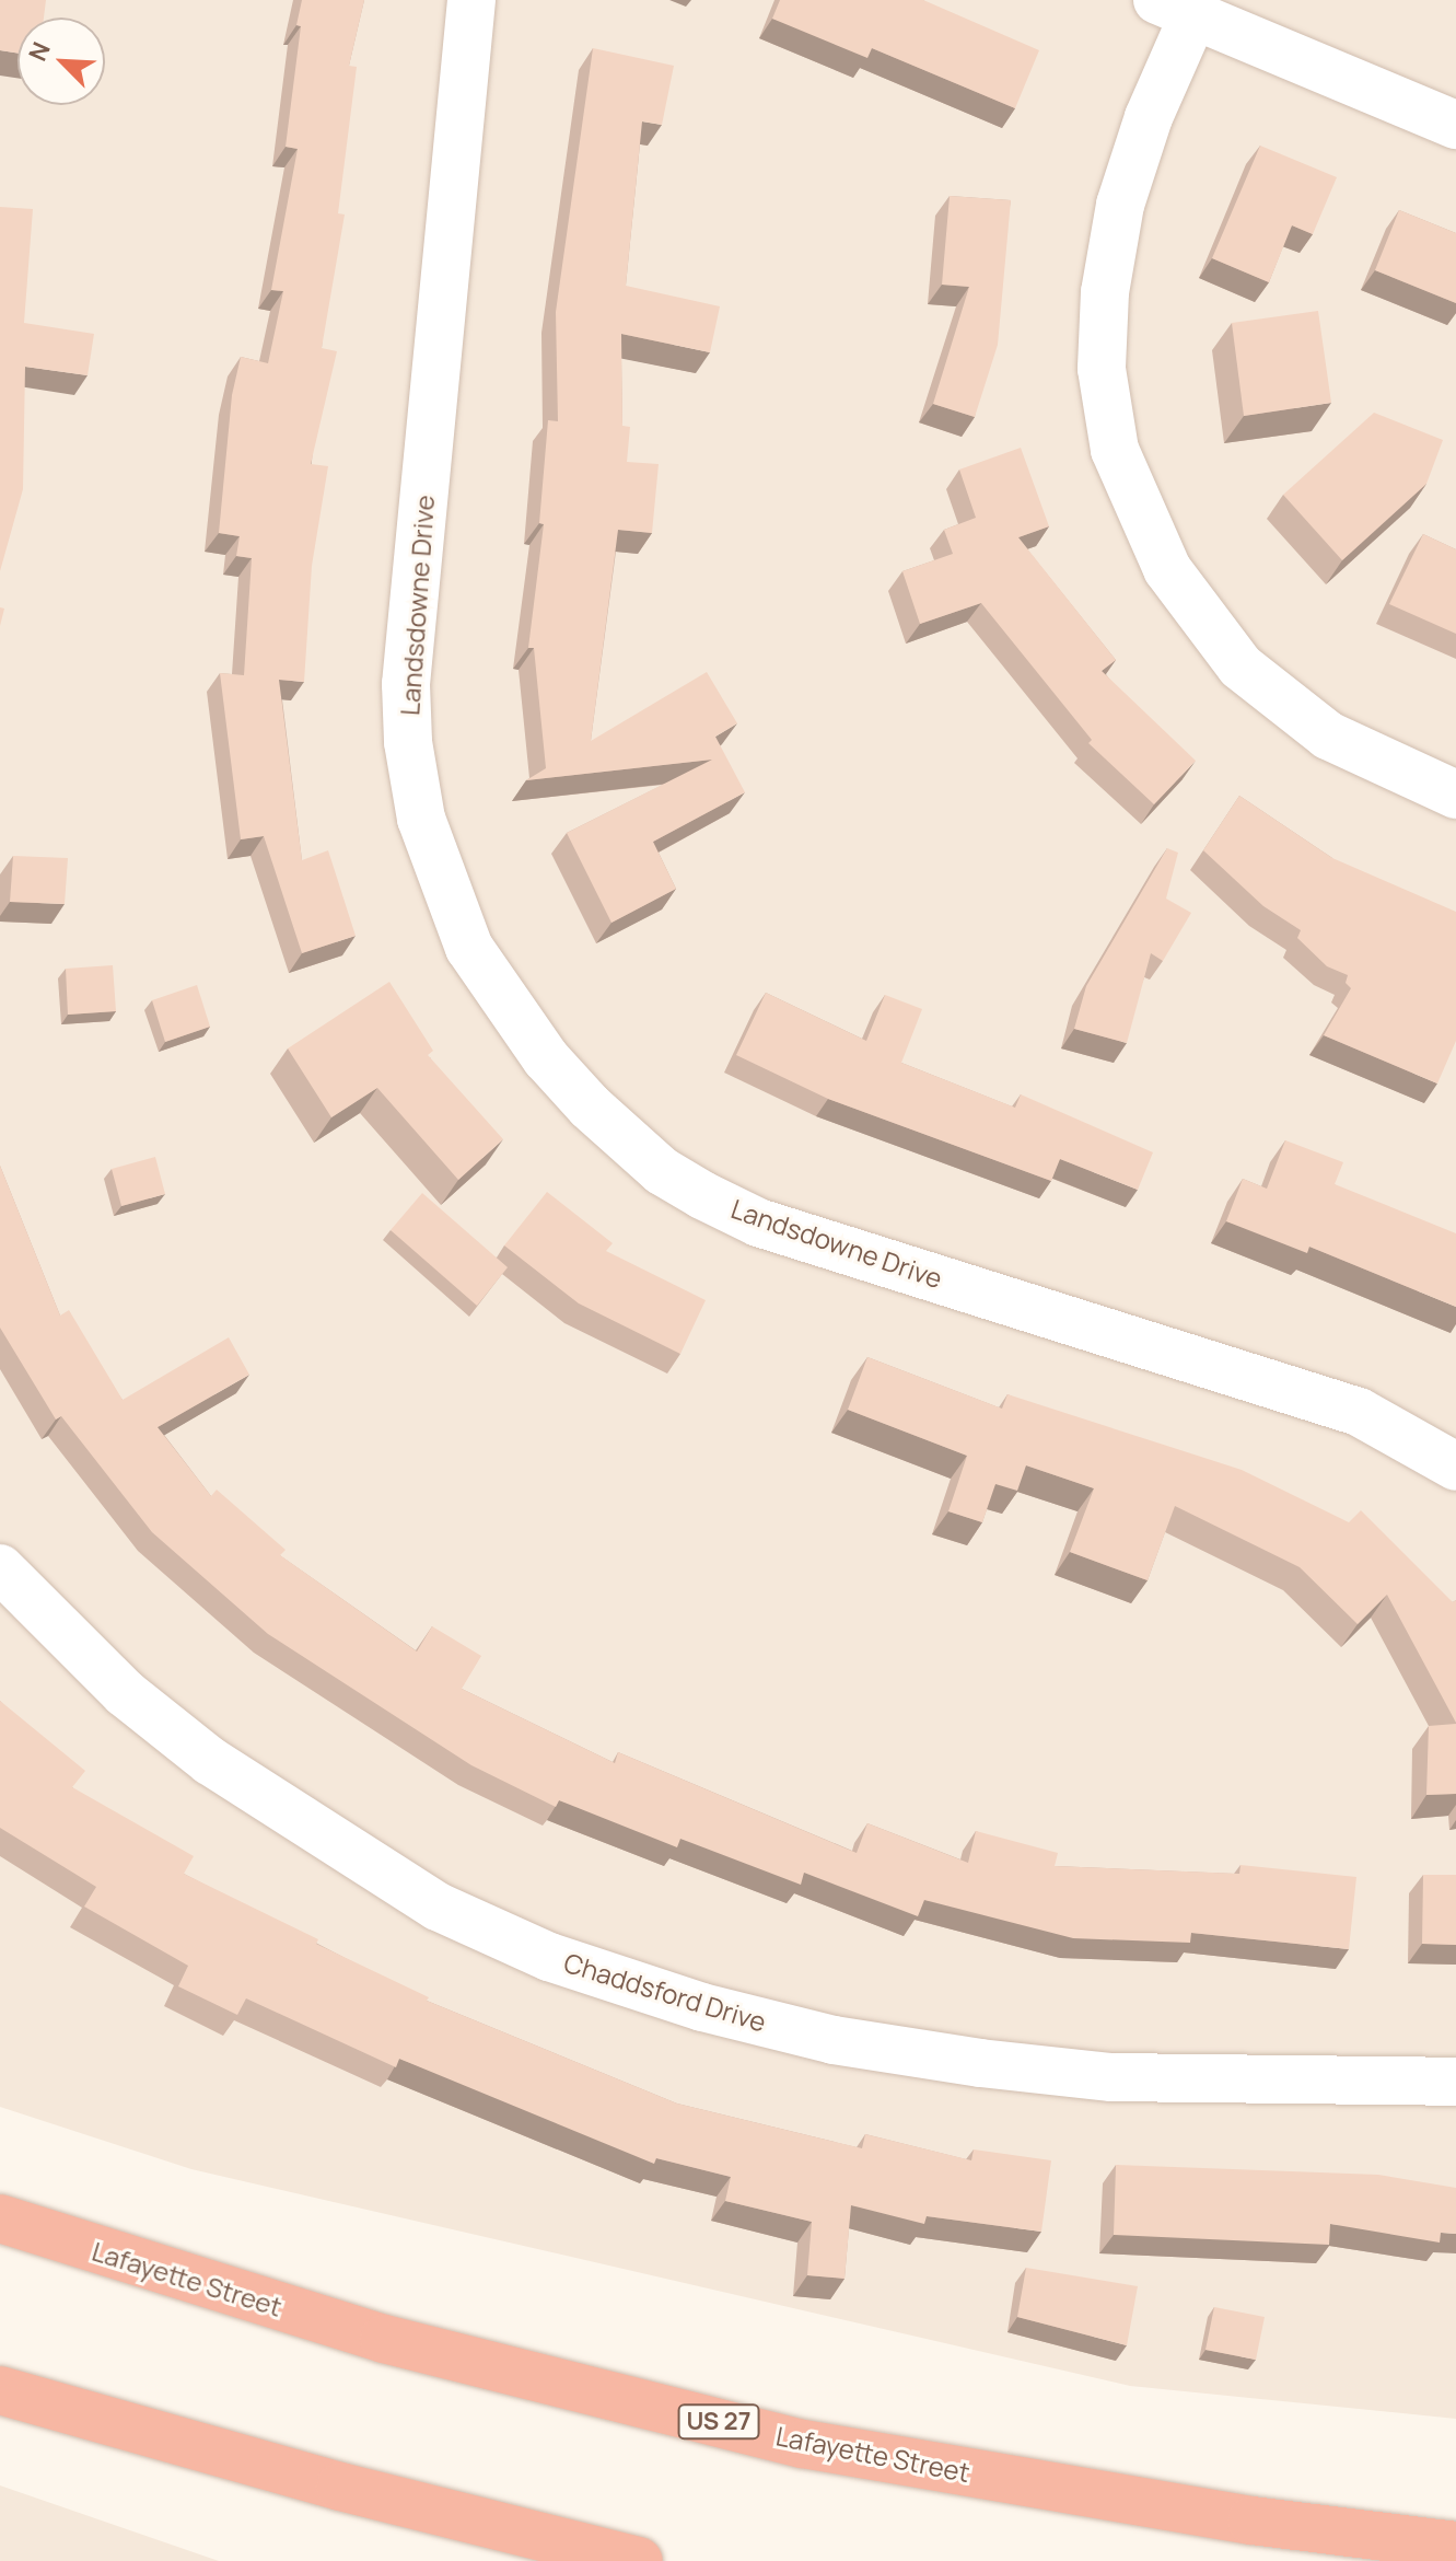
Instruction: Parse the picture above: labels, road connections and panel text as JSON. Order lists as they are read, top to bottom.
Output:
{
  "streets": {
    "highway": ["Lafayette Street", "US 27"],
    "street": ["Landsdowne Drive", "Chaddsford Drive"]
  },
  "north": "top left"
}
